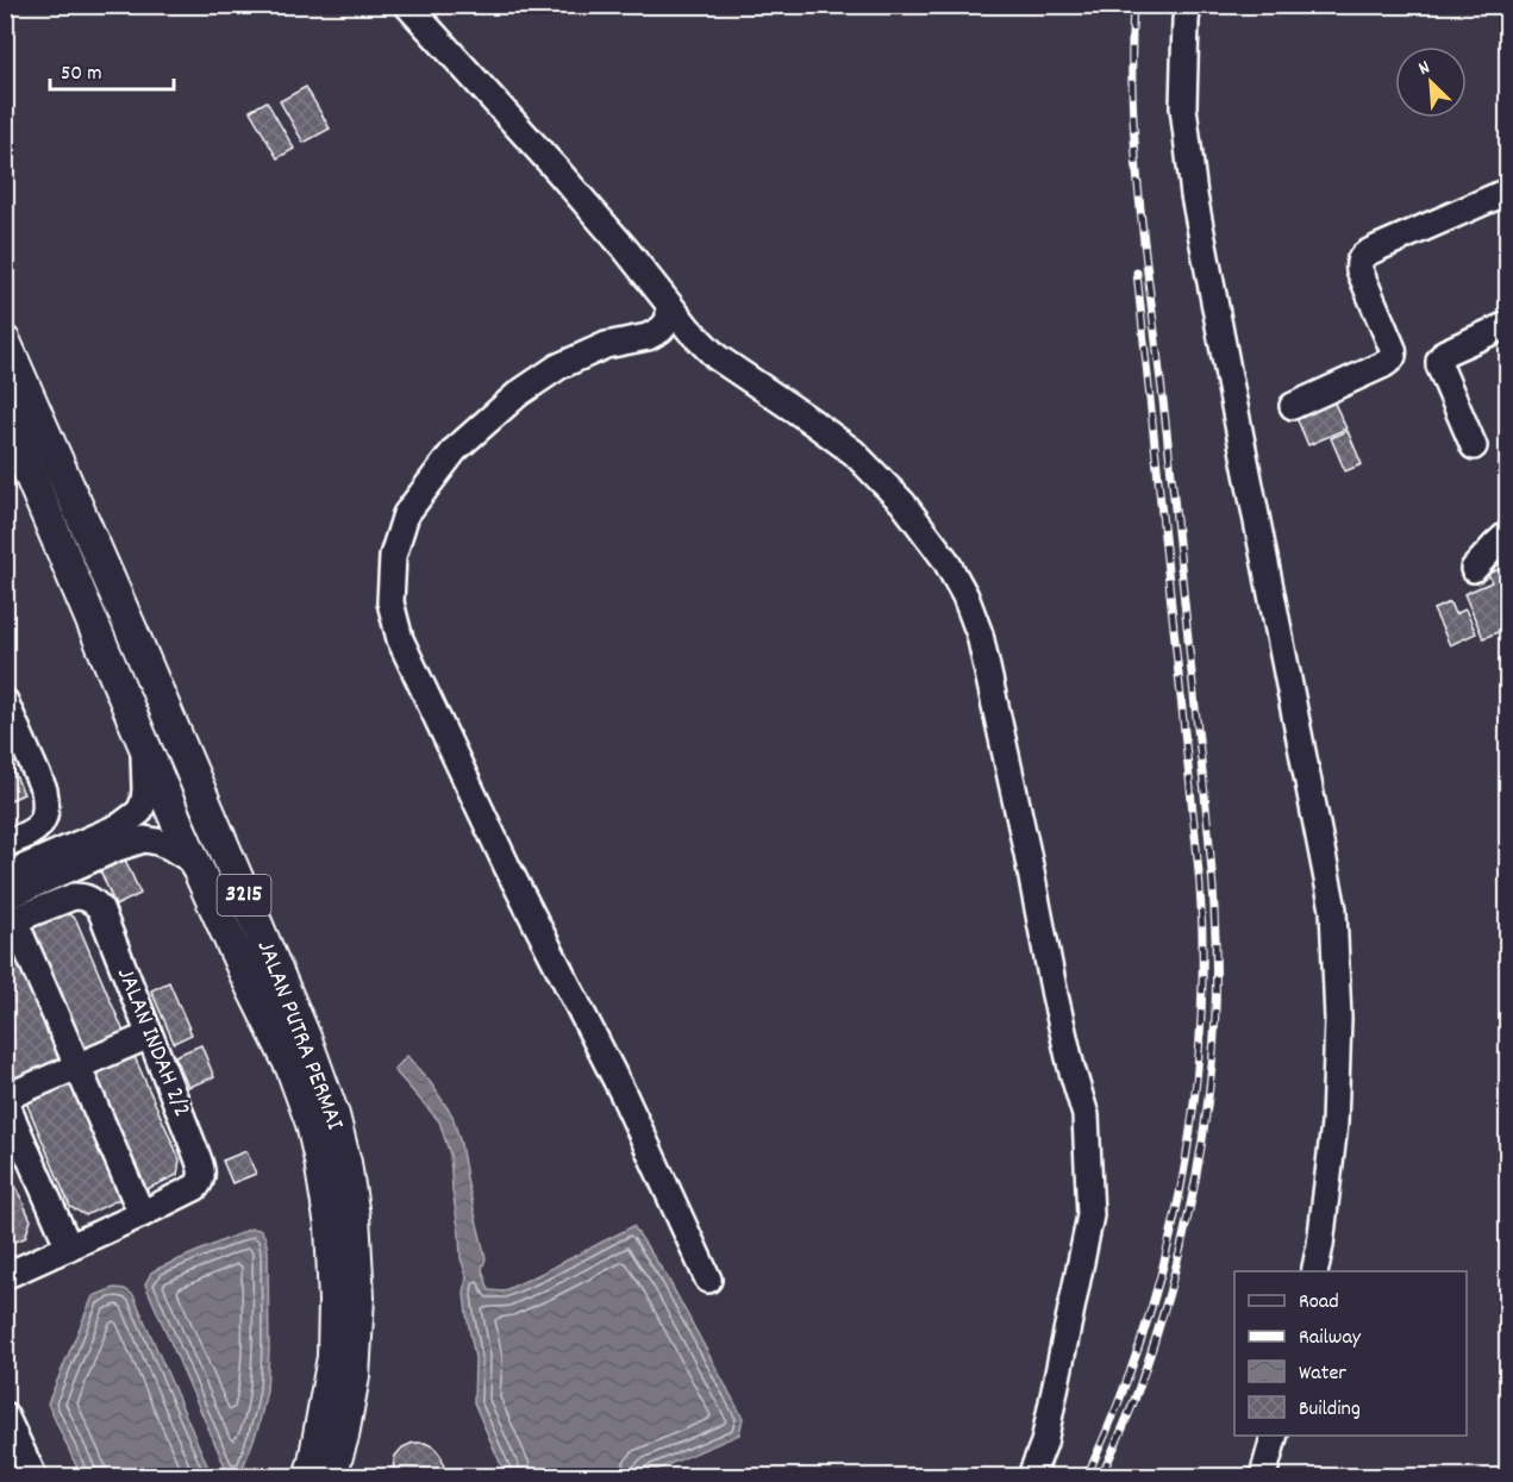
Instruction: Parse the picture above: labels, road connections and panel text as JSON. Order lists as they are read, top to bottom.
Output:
{
  "streets": {
    "main road": ["3215", "JALAN PUTRA PERMAI"],
    "street": ["JALAN INDAH 2/2"]
  },
  "legend": [
    "Road",
    "Railway",
    "Water",
    "Building"
  ],
  "scale_bar": "50 m",
  "north": "top left"
}
